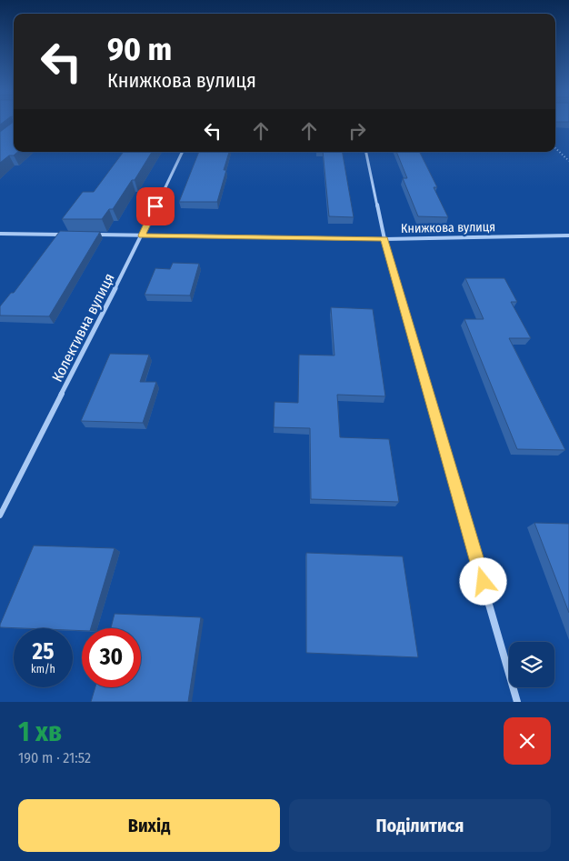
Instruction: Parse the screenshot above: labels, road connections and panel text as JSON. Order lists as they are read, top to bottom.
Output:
{
  "streets": {
    "street": ["Книжкова вулиця", "Колективна вулиця"]
  },
  "crossings": [
    ["Книжкова вулиця", "Колективна вулиця"]
  ],
  "page": {
    "turn": ["90 m", "Книжкова вулиця"],
    "speed": "25 km/h",
    "limit": "30",
    "heading": ["1 хв", "190 m · 21:52"],
    "buttons": ["Вихід", "Поділитися"]
  }
}
